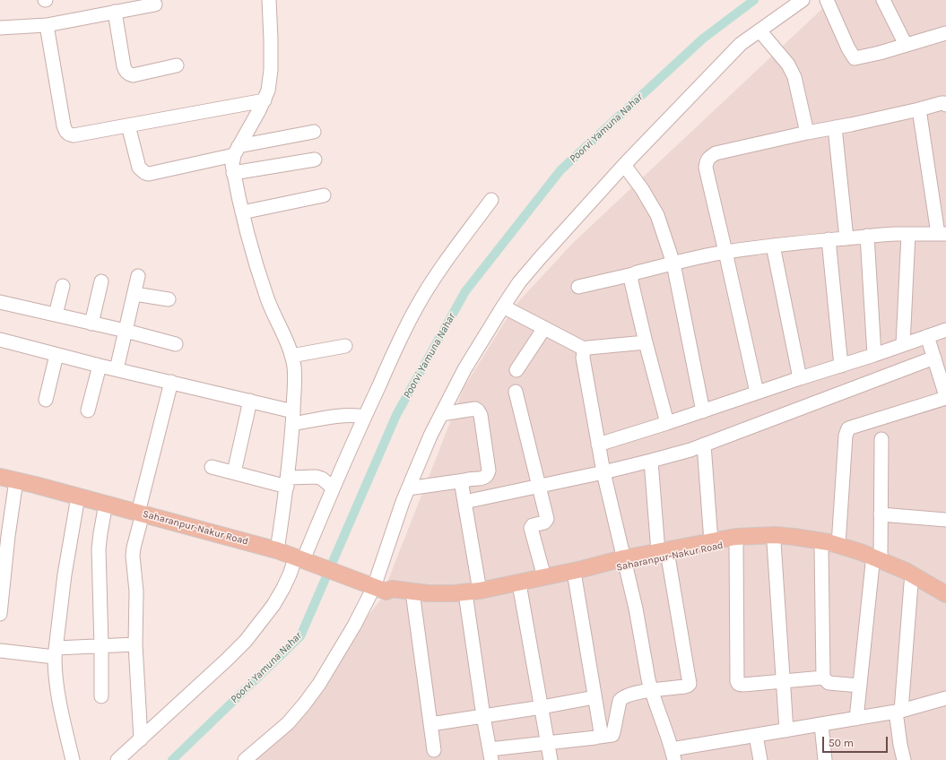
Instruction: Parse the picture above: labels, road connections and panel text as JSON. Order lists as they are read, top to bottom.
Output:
{
  "streets": {
    "main road": ["Saharanpur-Nakur Road"]
  },
  "water": ["Poorvi Yamuna Nahar"],
  "scale_bar": "50 m"
}
